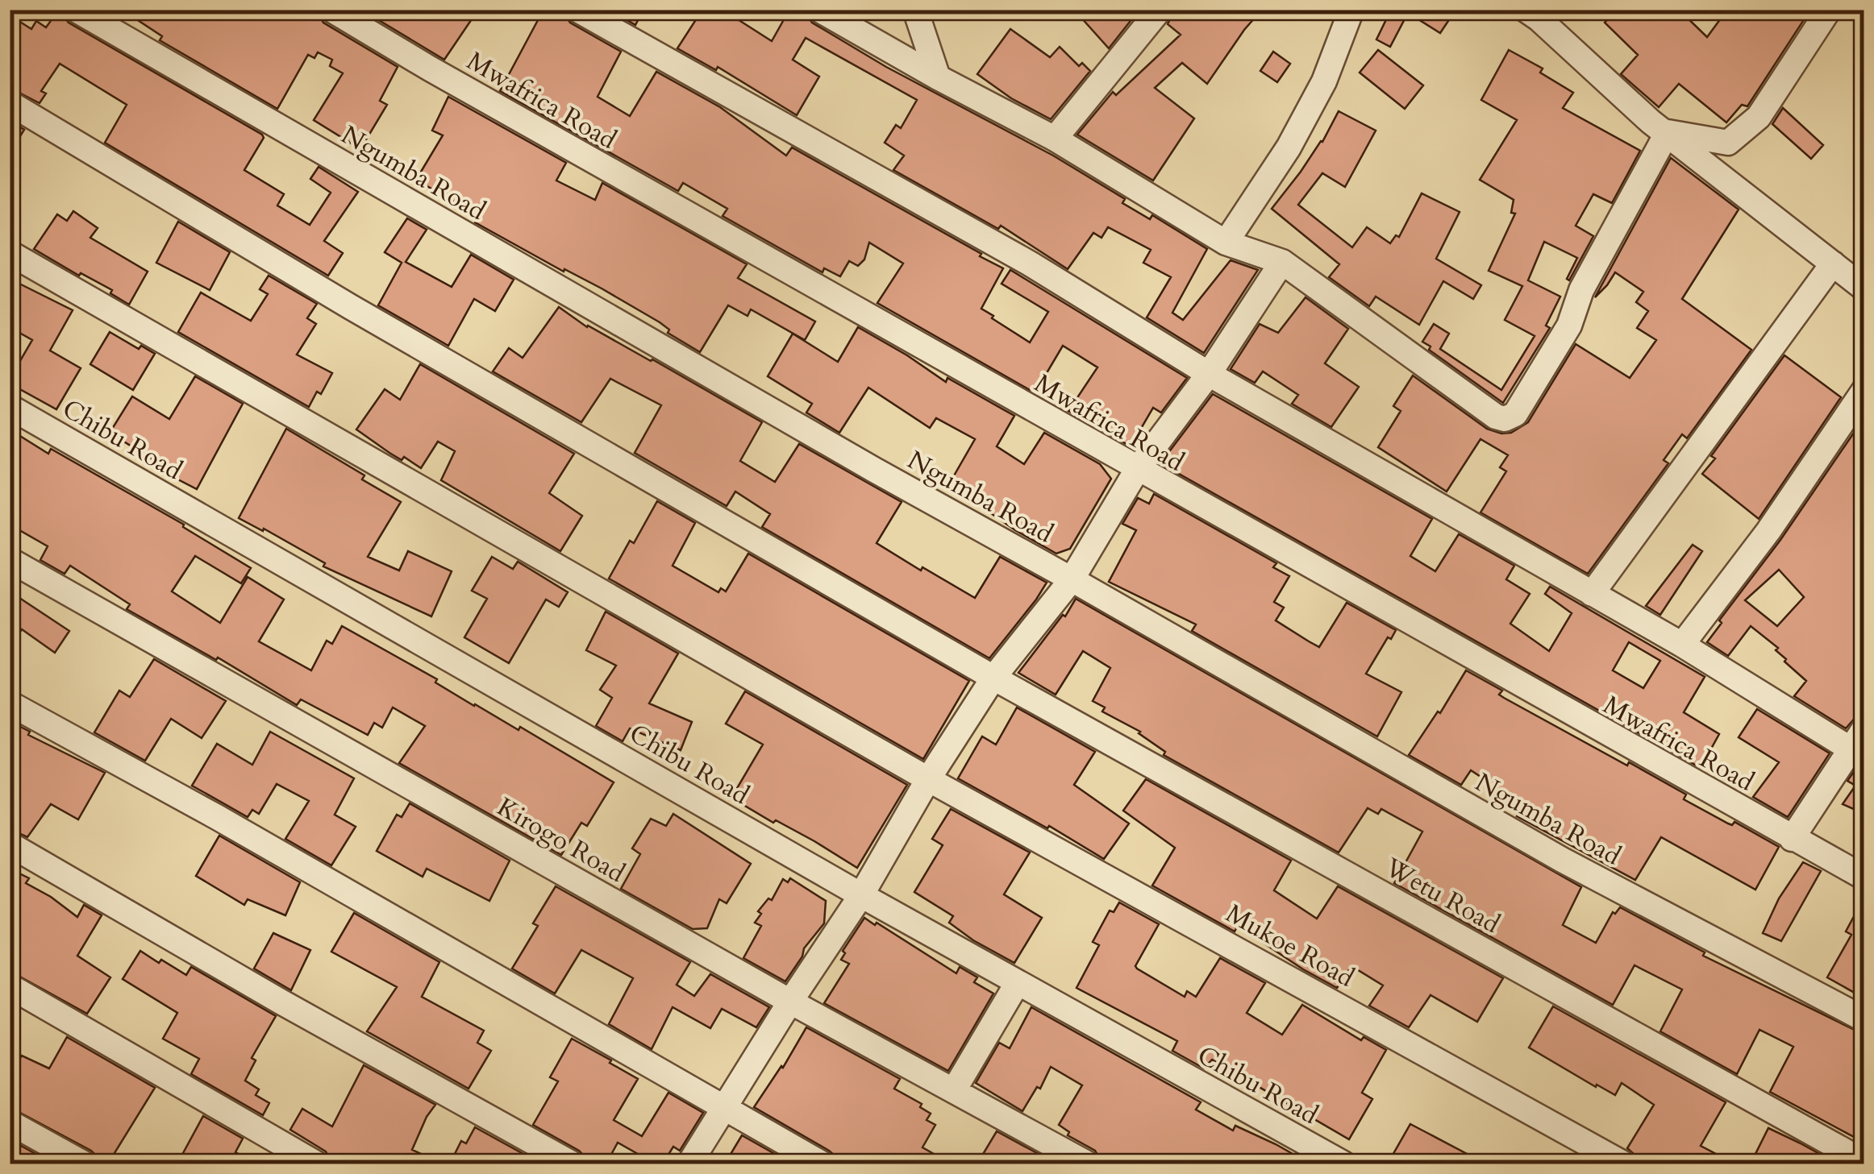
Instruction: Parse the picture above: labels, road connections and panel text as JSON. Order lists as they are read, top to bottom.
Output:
{
  "streets": {
    "street": [
      "Mwafrica Road",
      "Ngumba Road",
      "Chibu Road",
      "Kirogo Road",
      "Wetu Road",
      "Mukoe Road"
    ]
  }
}
